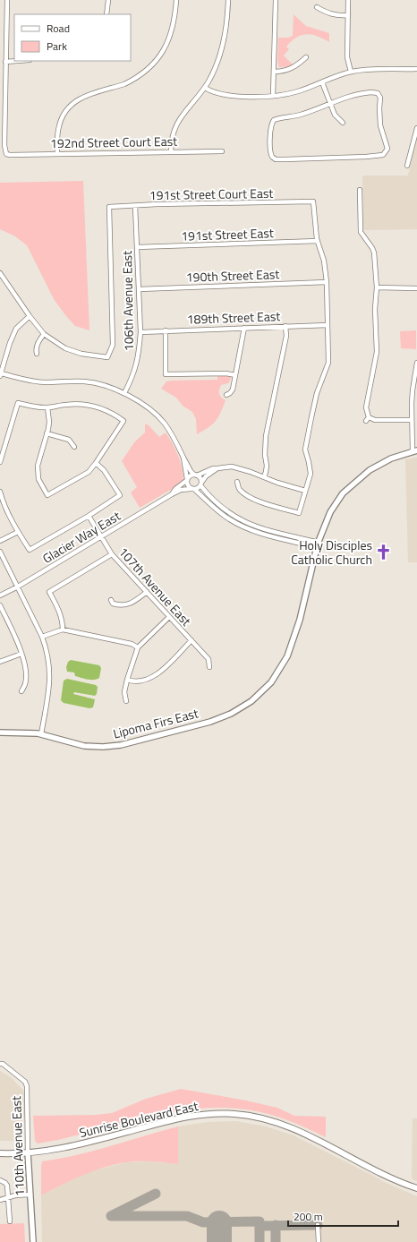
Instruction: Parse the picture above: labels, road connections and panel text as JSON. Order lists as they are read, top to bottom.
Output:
{
  "streets": {
    "main road": ["Sunrise Boulevard East"],
    "street": [
      "192nd Street Court East",
      "191st Street Court East",
      "191st Street East",
      "190th Street East",
      "106th Avenue East",
      "189th Street East",
      "Glacier Way East",
      "107th Avenue East",
      "Lipoma Firs East",
      "110th Avenue East"
    ]
  },
  "crossings": [
    ["191st Street Court East", "191st Street East"],
    ["191st Street Court East", "106th Avenue East"],
    ["191st Street East", "106th Avenue East"],
    ["190th Street East", "106th Avenue East"],
    ["106th Avenue East", "189th Street East"],
    ["Glacier Way East", "107th Avenue East"],
    ["Sunrise Boulevard East", "110th Avenue East"]
  ],
  "places": {
    "church": ["Holy Disciples Catholic Church"]
  },
  "legend": ["Road", "Park"],
  "scale_bar": "200 m"
}
